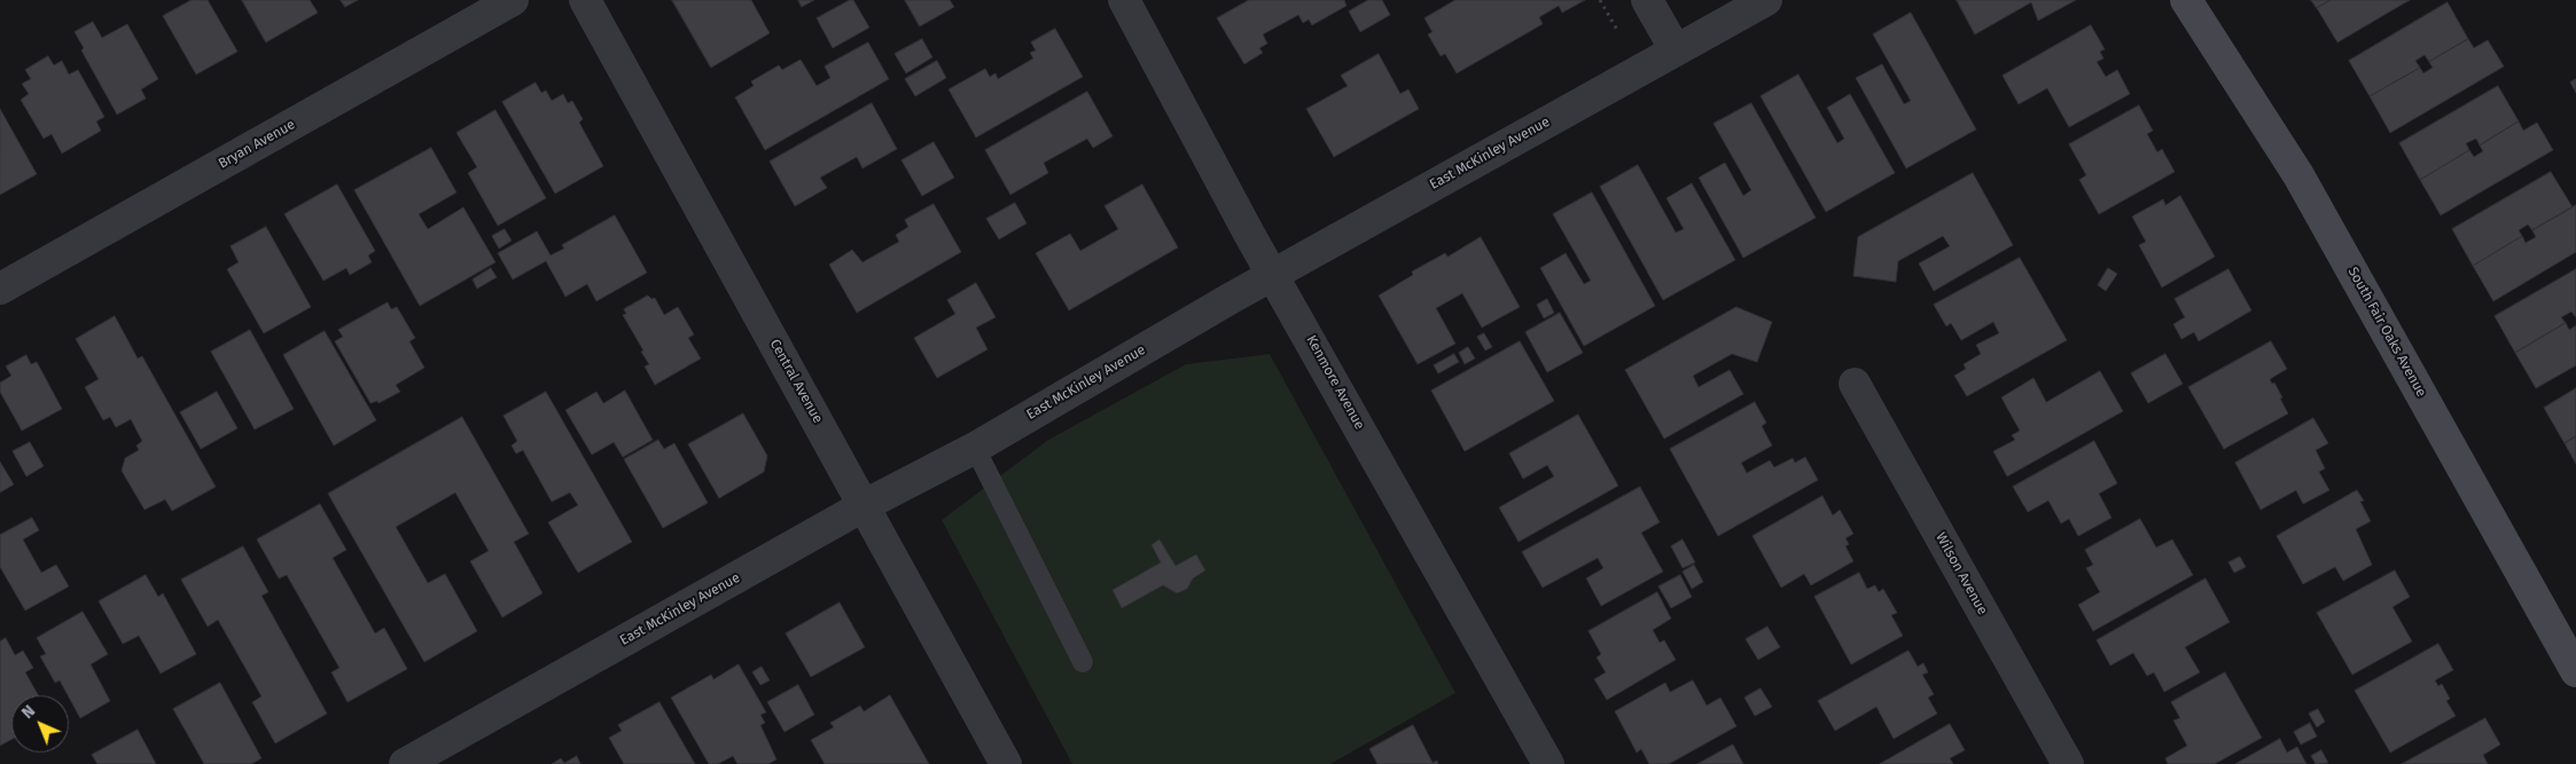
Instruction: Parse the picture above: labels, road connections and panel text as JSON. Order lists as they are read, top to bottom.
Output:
{
  "streets": {
    "main road": ["South Fair Oaks Avenue"],
    "street": [
      "Bryan Avenue",
      "East McKinley Avenue",
      "Central Avenue",
      "Kenmore Avenue",
      "Wilson Avenue"
    ]
  },
  "crossings": [
    ["East McKinley Avenue", "Central Avenue"],
    ["East McKinley Avenue", "Kenmore Avenue"]
  ],
  "north": "top left"
}
